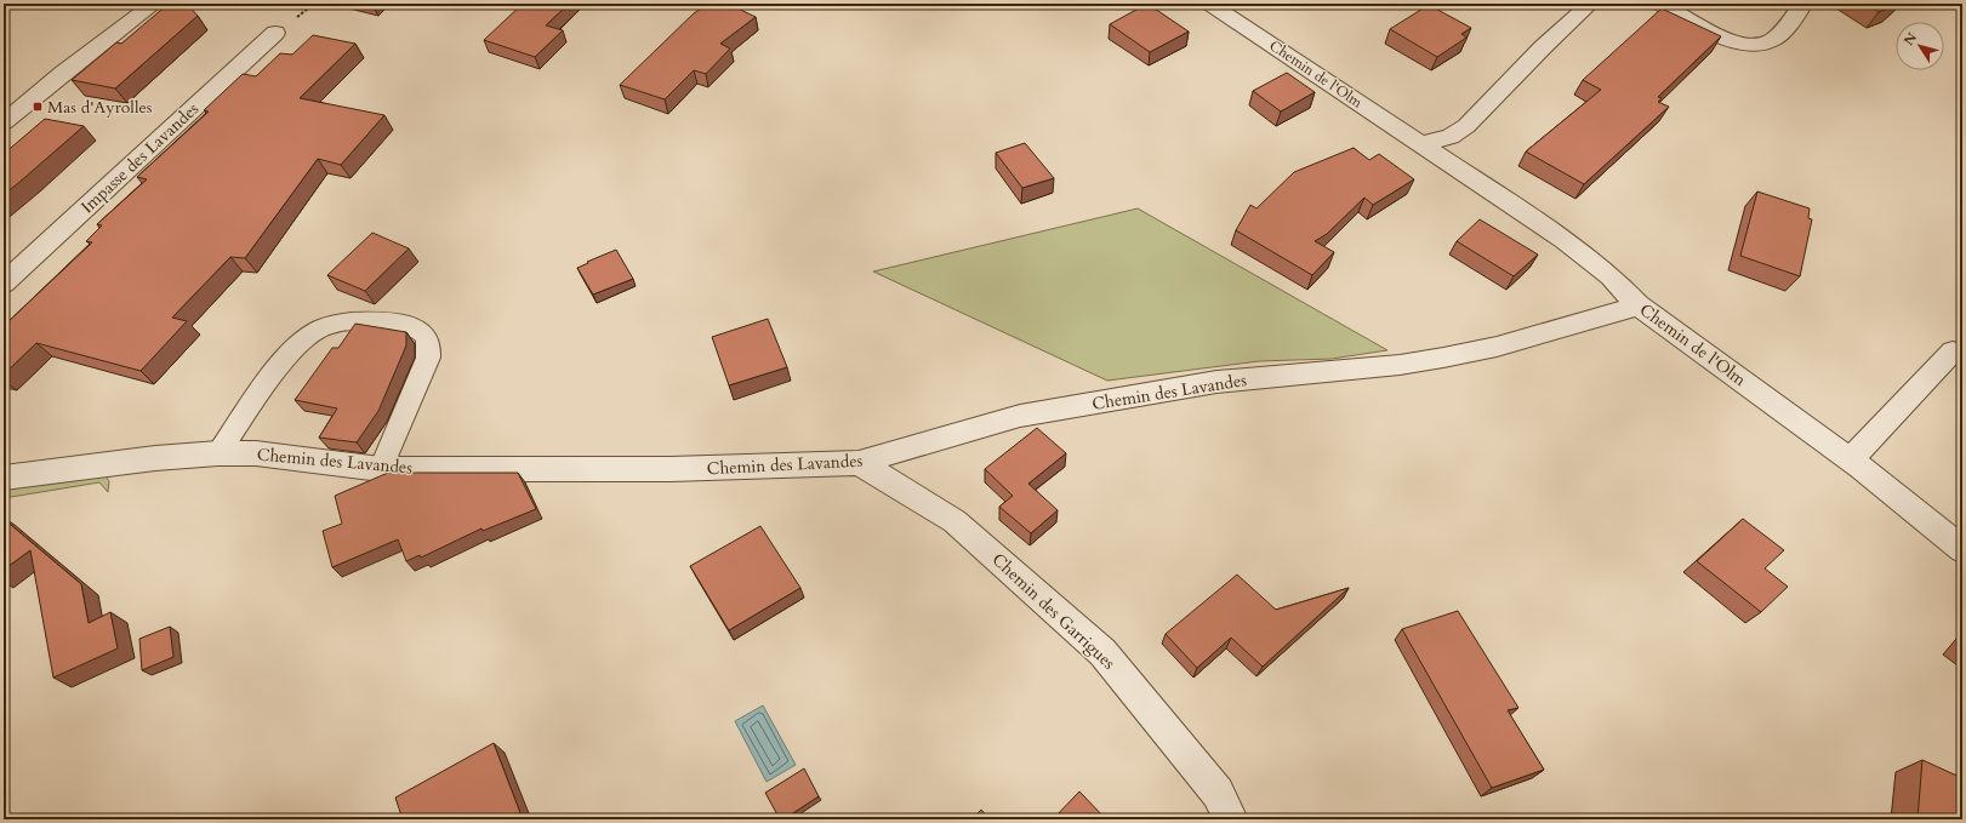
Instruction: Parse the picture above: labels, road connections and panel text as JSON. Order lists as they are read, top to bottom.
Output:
{
  "streets": {
    "street": [
      "Chemin de l'Olm",
      "Impasse des Lavandes",
      "Chemin des Lavandes",
      "Chemin des Garrigues"
    ]
  },
  "crossings": [
    ["Chemin de l'Olm", "Chemin des Lavandes"],
    ["Chemin des Lavandes", "Chemin des Garrigues"]
  ],
  "places": {
    "transit": ["Mas d'Ayrolles"]
  },
  "north": "top left"
}
